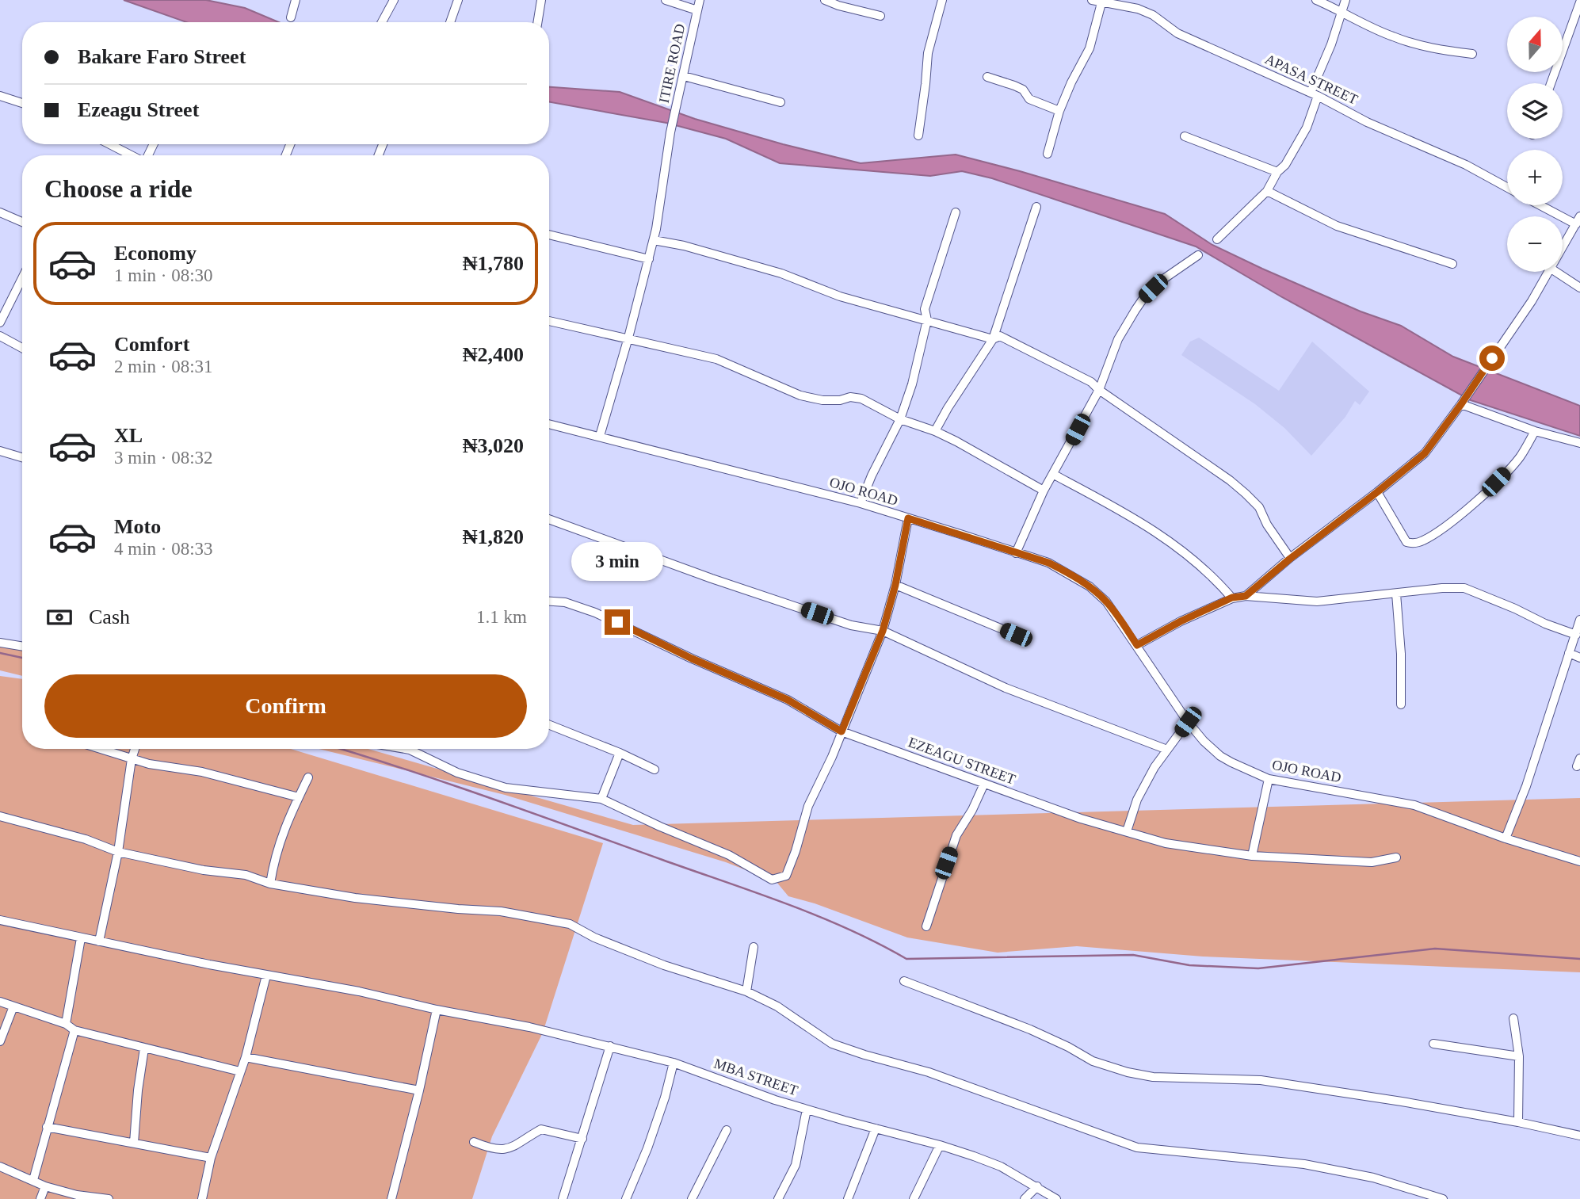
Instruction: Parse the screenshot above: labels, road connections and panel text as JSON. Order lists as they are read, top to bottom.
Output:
{
  "streets": {
    "street": [
      "ITIRE ROAD",
      "APASA STREET",
      "OJO ROAD",
      "EZEAGU STREET",
      "MBA STREET"
    ]
  },
  "crossings": [
    ["ITIRE ROAD", "OJO ROAD"]
  ],
  "north": "top",
  "page": {
    "map_buttons": ["+", "−"],
    "banner": ["Bakare Faro Street", "Ezeagu Street"],
    "heading": "Choose a ride",
    "list": [
      {
        "name": "Economy",
        "note": "1 min · 08:30",
        "value": "₦1,780"
      },
      {
        "name": "Comfort",
        "note": "2 min · 08:31",
        "value": "₦2,400"
      },
      {
        "name": "XL",
        "note": "3 min · 08:32",
        "value": "₦3,020"
      },
      {
        "name": "Moto",
        "note": "4 min · 08:33",
        "value": "₦1,820"
      }
    ],
    "bubble": "3 min",
    "pay": ["Cash", "1.1 km"],
    "buttons": "Confirm"
  }
}
